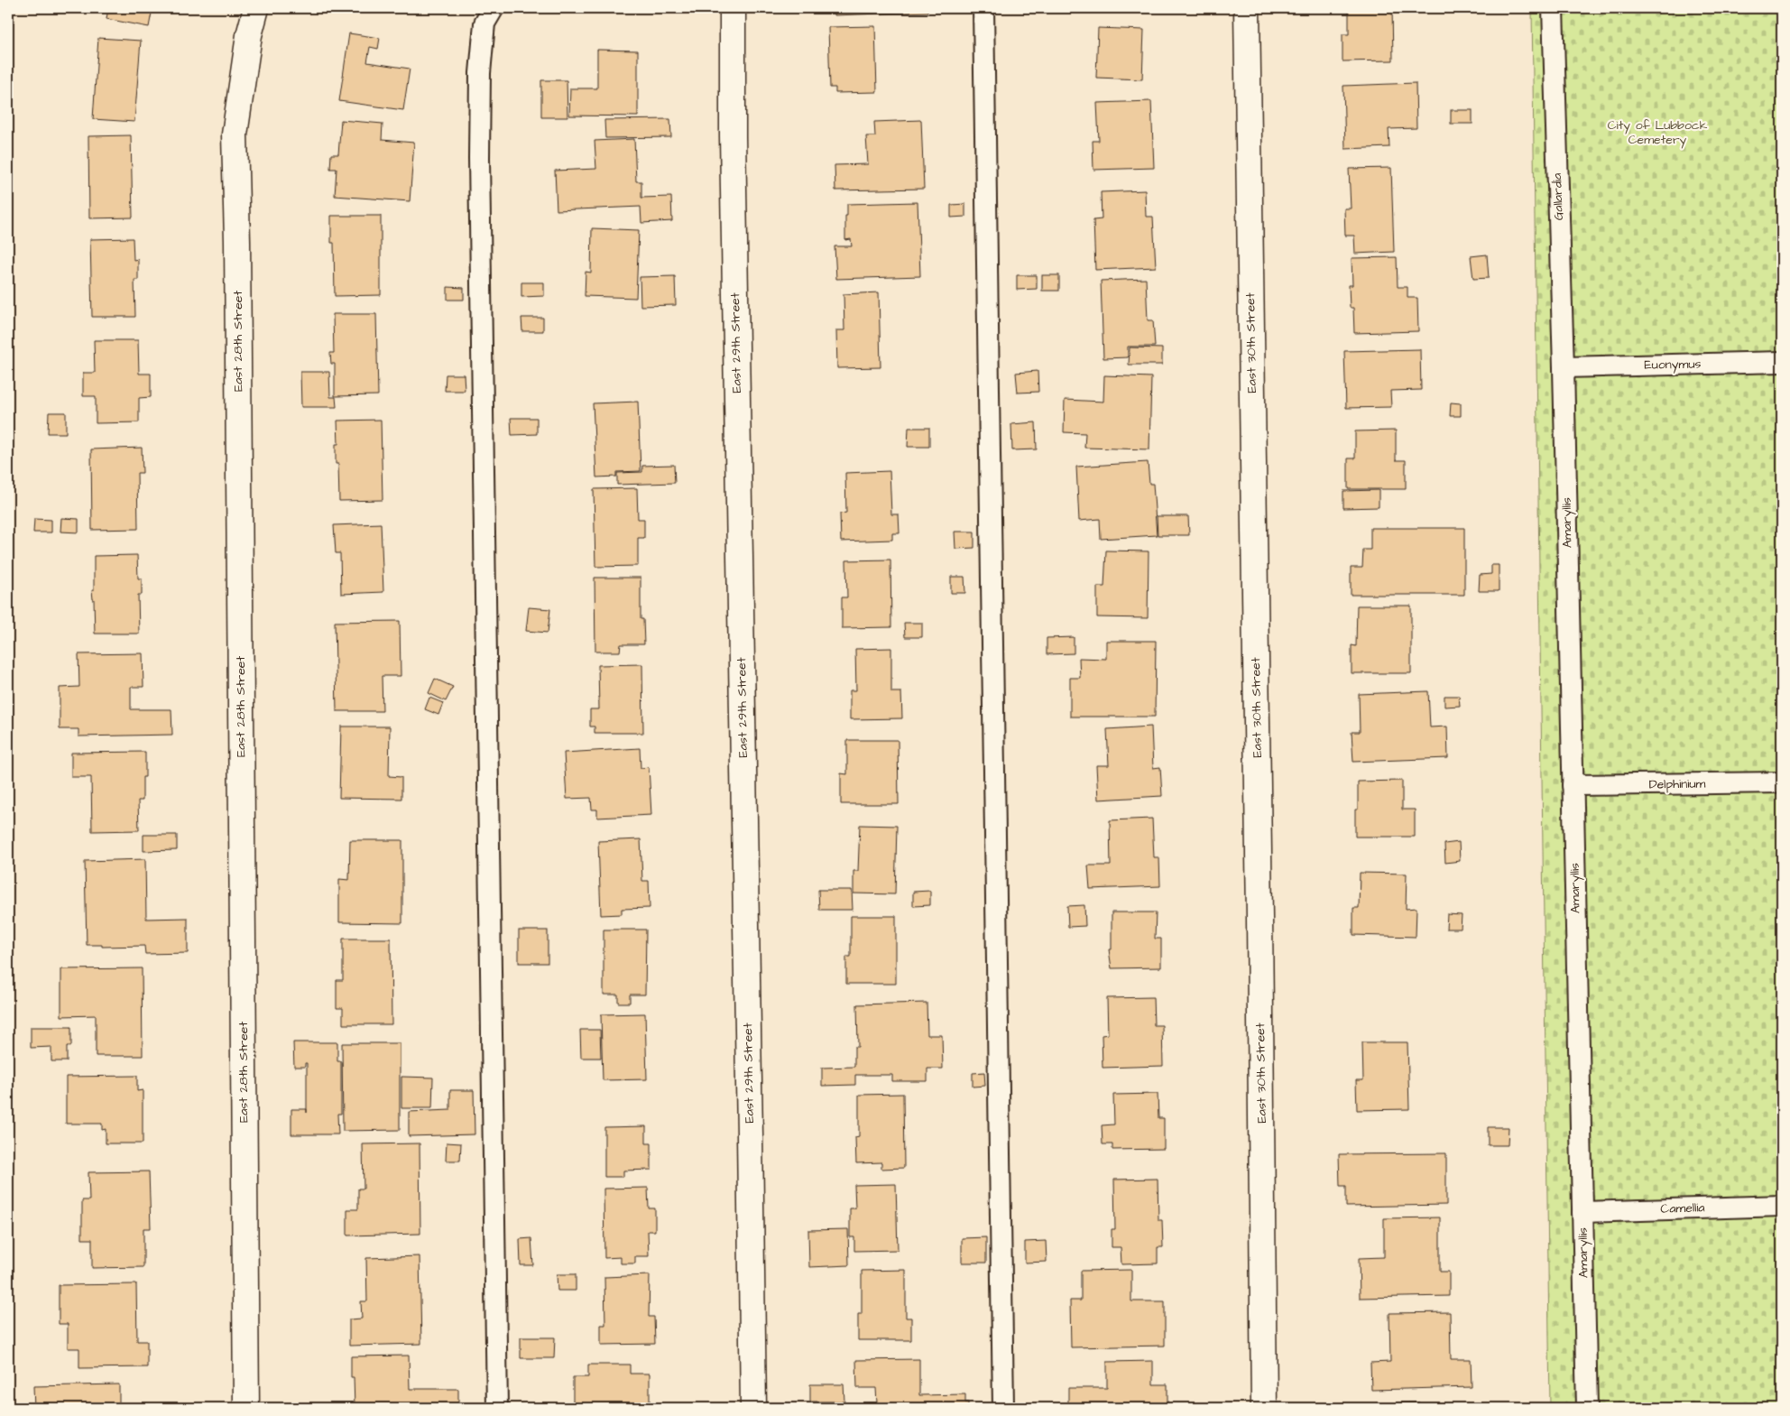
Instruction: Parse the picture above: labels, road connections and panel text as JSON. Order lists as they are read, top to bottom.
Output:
{
  "streets": {
    "street": ["East 28th Street", "East 29th Street", "East 30th Street"],
    "lane": [
      "Gallardia",
      "Euonymus",
      "Amaryllis",
      "Delphinium",
      "Camellia"
    ]
  },
  "crossings": [
    ["Gallardia", "Euonymus"],
    ["Gallardia", "Amaryllis"],
    ["Euonymus", "Amaryllis"],
    ["Amaryllis", "Delphinium"],
    ["Amaryllis", "Camellia"]
  ],
  "parks": ["City of Lubbock Cemetery"]
}
